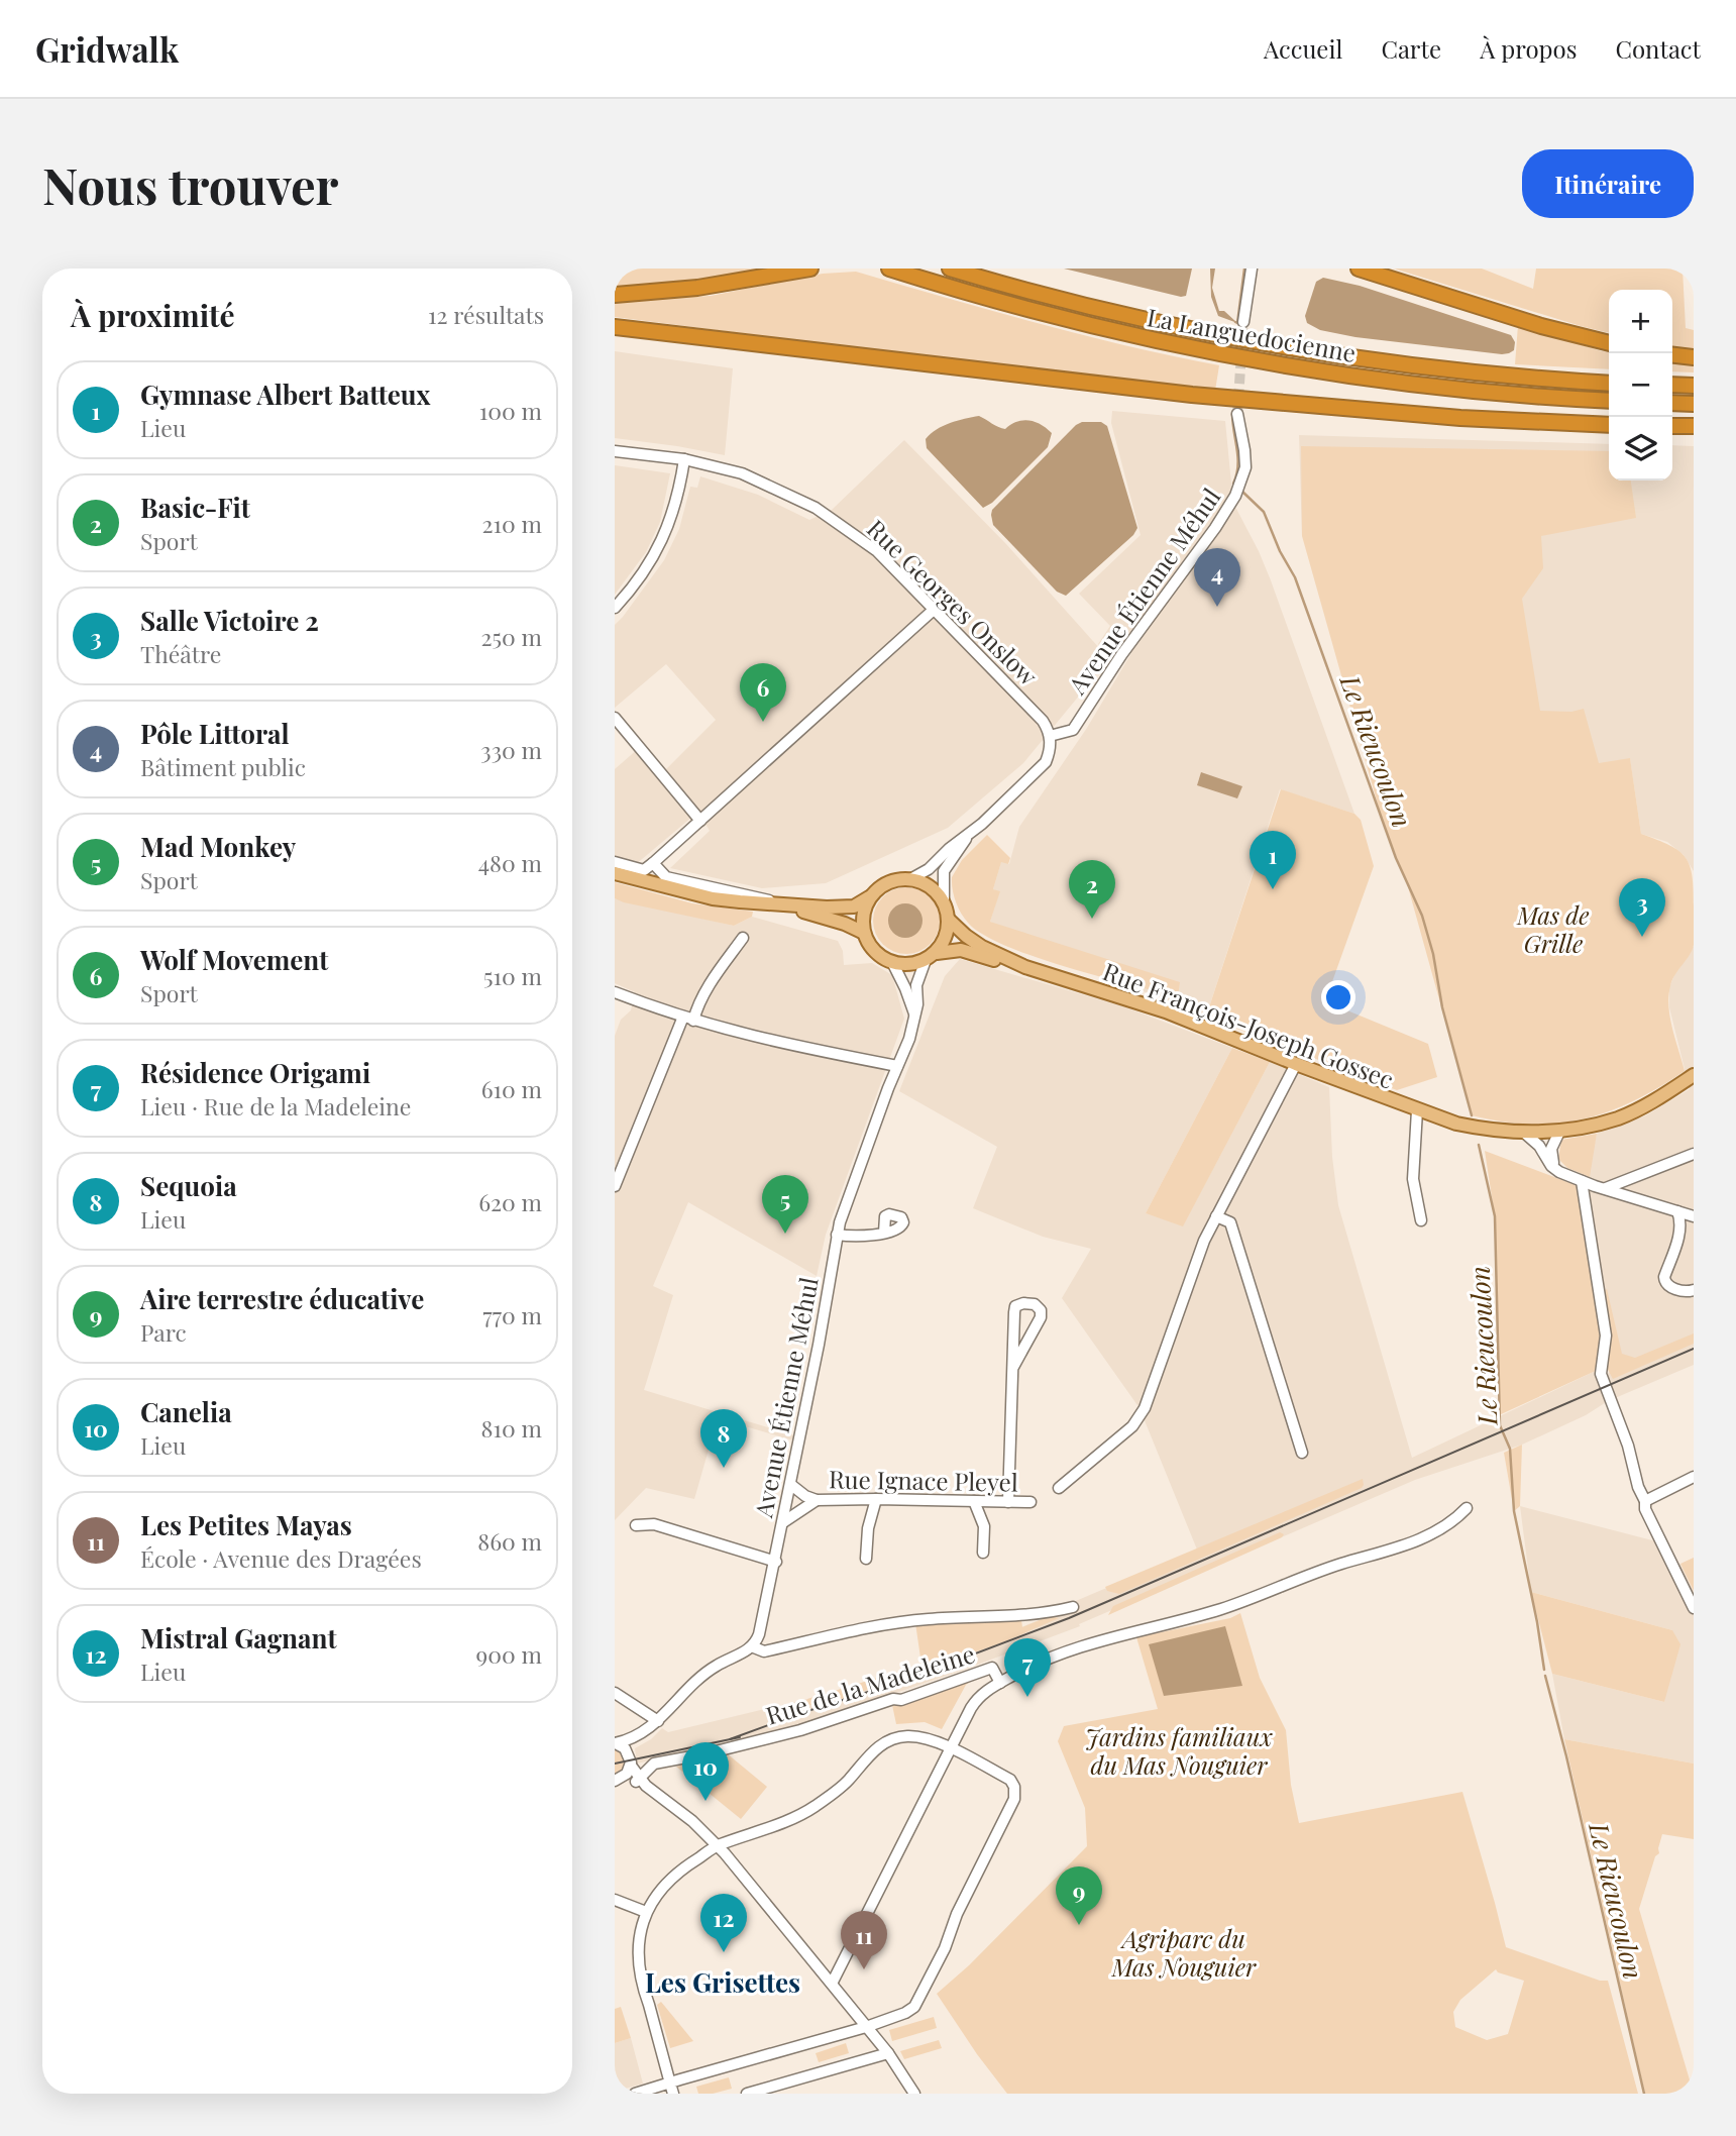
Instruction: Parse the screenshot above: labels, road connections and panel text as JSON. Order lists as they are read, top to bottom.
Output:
{
  "streets": {
    "highway": ["La Languedocienne"],
    "main road": ["Rue François-Joseph Gossec"],
    "street": [
      "Avenue Étienne Méhul",
      "Rue Georges Onslow",
      "Rue Ignace Pleyel",
      "Rue de la Madeleine"
    ]
  },
  "crossings": [
    ["Avenue Étienne Méhul", "Rue Georges Onslow"],
    ["Avenue Étienne Méhul", "Rue François-Joseph Gossec"],
    ["Avenue Étienne Méhul", "Rue Ignace Pleyel"]
  ],
  "districts": ["Les Grisettes"],
  "water": ["Le Rieucoulon"],
  "parks": ["Mas de Grille", "Jardins familiaux du Mas Nouguier", "Agriparc du Mas Nouguier"],
  "page": {
    "header": "Gridwalk",
    "nav": [
      "Accueil",
      "Carte",
      "À propos",
      "Contact"
    ],
    "buttons": "Itinéraire",
    "title": "Nous trouver",
    "heading": ["À proximité", "12 résultats"],
    "map_buttons": ["+", "−"],
    "list": [
      {
        "mark": "1",
        "name": "Gymnase Albert Batteux",
        "note": "Lieu",
        "value": "100 m"
      },
      {
        "mark": "2",
        "name": "Basic-Fit",
        "note": "Sport",
        "value": "210 m"
      },
      {
        "mark": "3",
        "name": "Salle Victoire 2",
        "note": "Théâtre",
        "value": "250 m"
      },
      {
        "mark": "4",
        "name": "Pôle Littoral",
        "note": "Bâtiment public",
        "value": "330 m"
      },
      {
        "mark": "5",
        "name": "Mad Monkey",
        "note": "Sport",
        "value": "480 m"
      },
      {
        "mark": "6",
        "name": "Wolf Movement",
        "note": "Sport",
        "value": "510 m"
      },
      {
        "mark": "7",
        "name": "Résidence Origami",
        "note": "Lieu · Rue de la Madeleine",
        "value": "610 m"
      },
      {
        "mark": "8",
        "name": "Sequoia",
        "note": "Lieu",
        "value": "620 m"
      },
      {
        "mark": "9",
        "name": "Aire terrestre éducative",
        "note": "Parc",
        "value": "770 m"
      },
      {
        "mark": "10",
        "name": "Canelia",
        "note": "Lieu",
        "value": "810 m"
      },
      {
        "mark": "11",
        "name": "Les Petites Mayas",
        "note": "École · Avenue des Dragées",
        "value": "860 m"
      },
      {
        "mark": "12",
        "name": "Mistral Gagnant",
        "note": "Lieu",
        "value": "900 m"
      }
    ],
    "pins": [
      "4",
      "6",
      "1",
      "2",
      "3",
      "5",
      "8",
      "7",
      "10",
      "9",
      "12",
      "11"
    ]
  }
}
